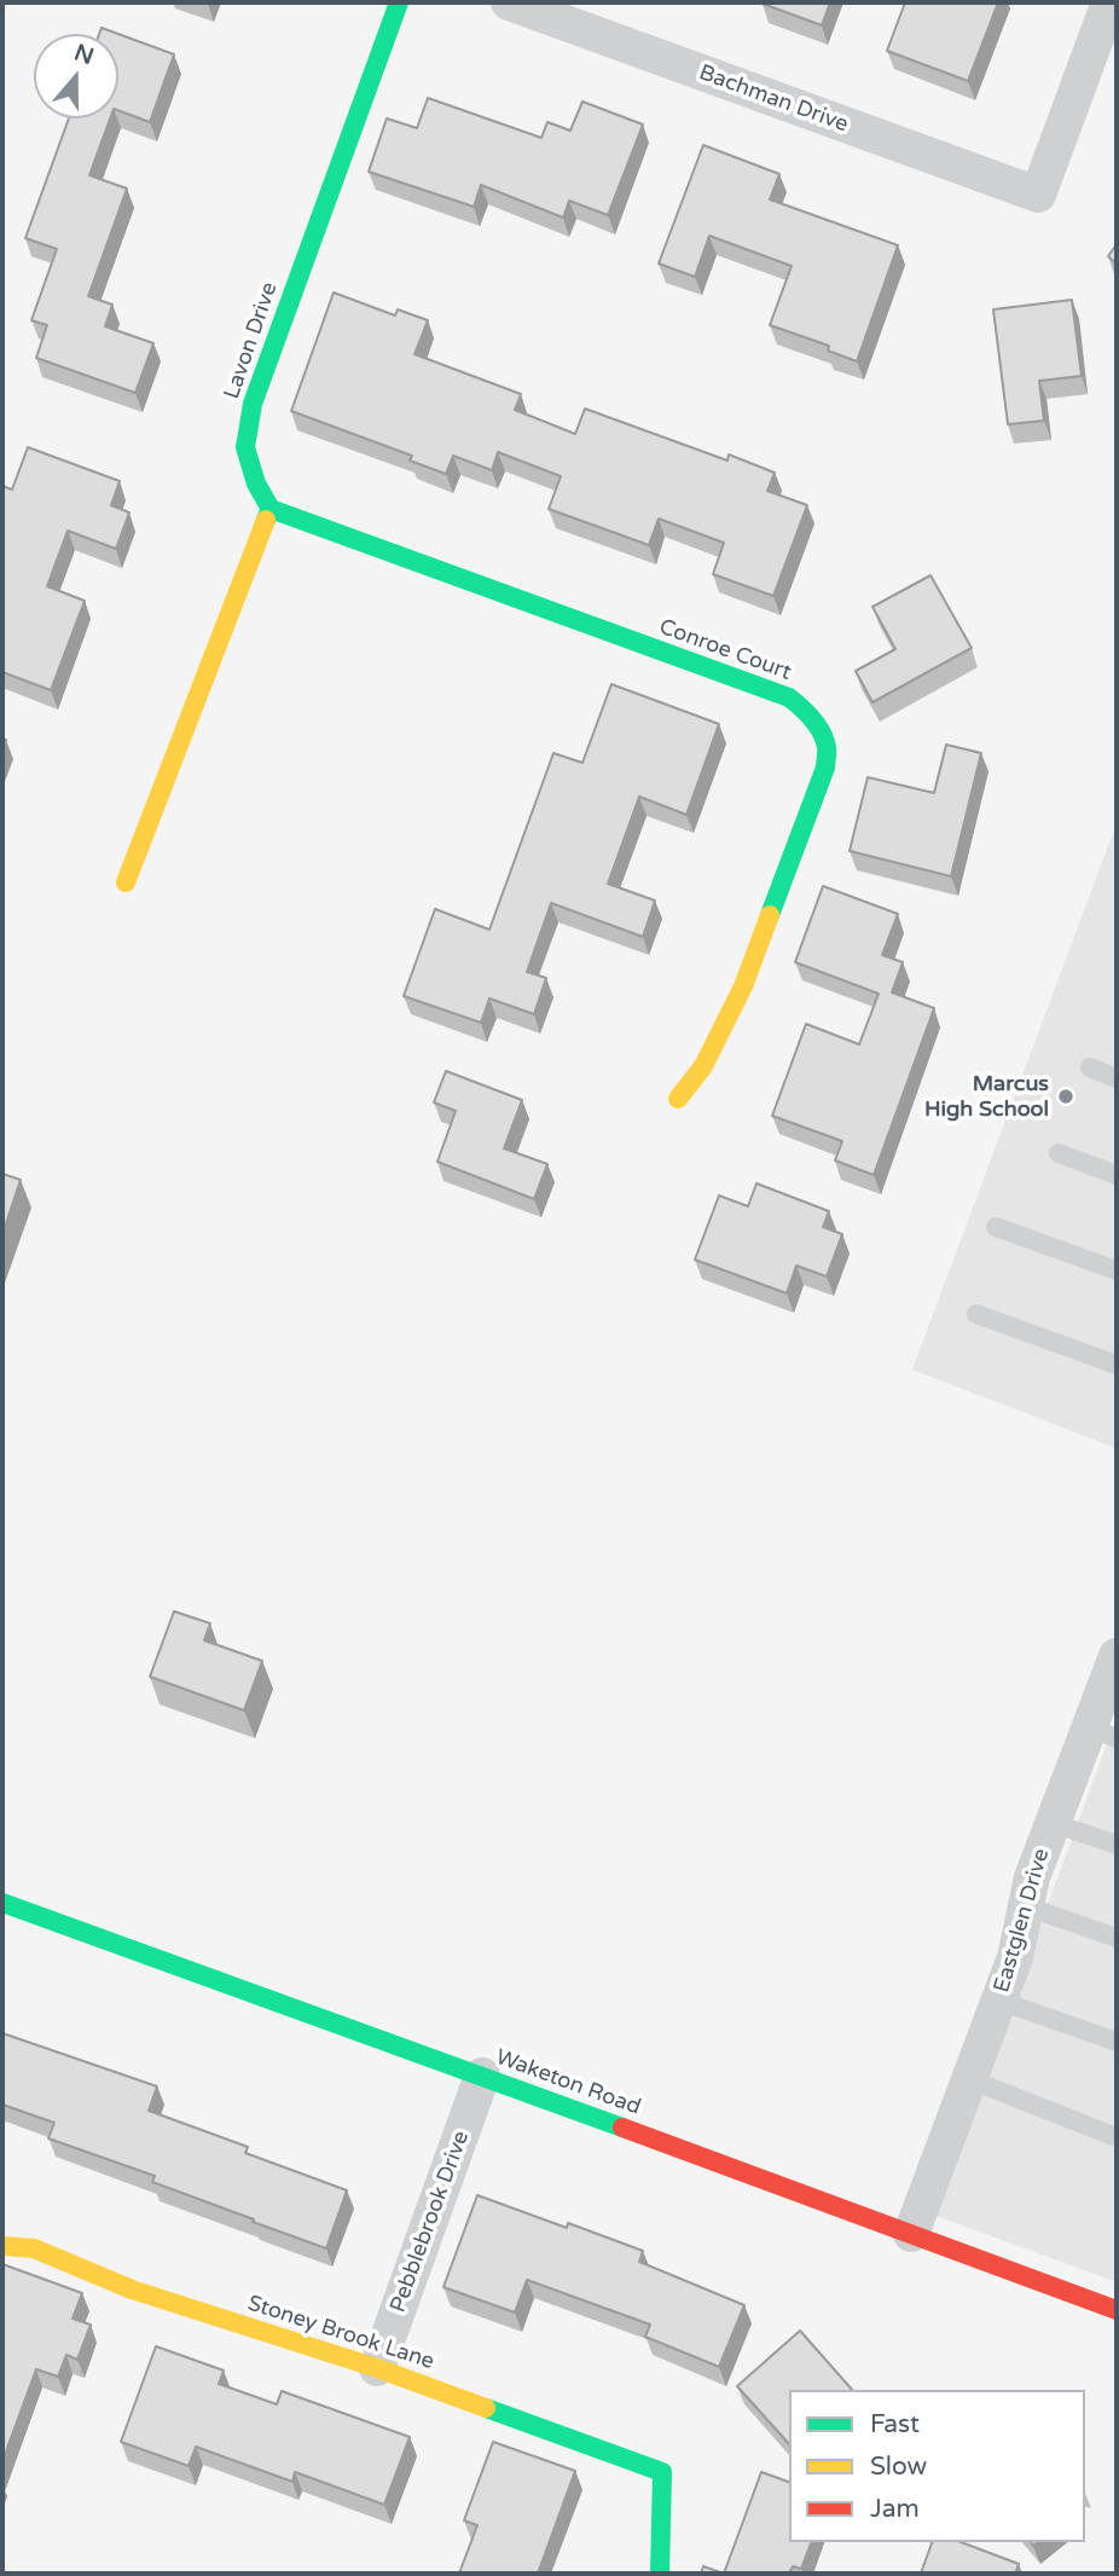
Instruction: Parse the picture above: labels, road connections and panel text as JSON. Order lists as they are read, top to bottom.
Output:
{
  "streets": {
    "street": [
      "Bachman Drive",
      "Lavon Drive",
      "Conroe Court",
      "Eastglen Drive",
      "Waketon Road",
      "Pebblebrook Drive",
      "Stoney Brook Lane"
    ]
  },
  "crossings": [
    ["Lavon Drive", "Conroe Court"],
    ["Eastglen Drive", "Waketon Road"],
    ["Waketon Road", "Pebblebrook Drive"],
    ["Pebblebrook Drive", "Stoney Brook Lane"]
  ],
  "places": ["Marcus High School"],
  "legend": ["Fast", "Slow", "Jam"],
  "north": "top"
}
